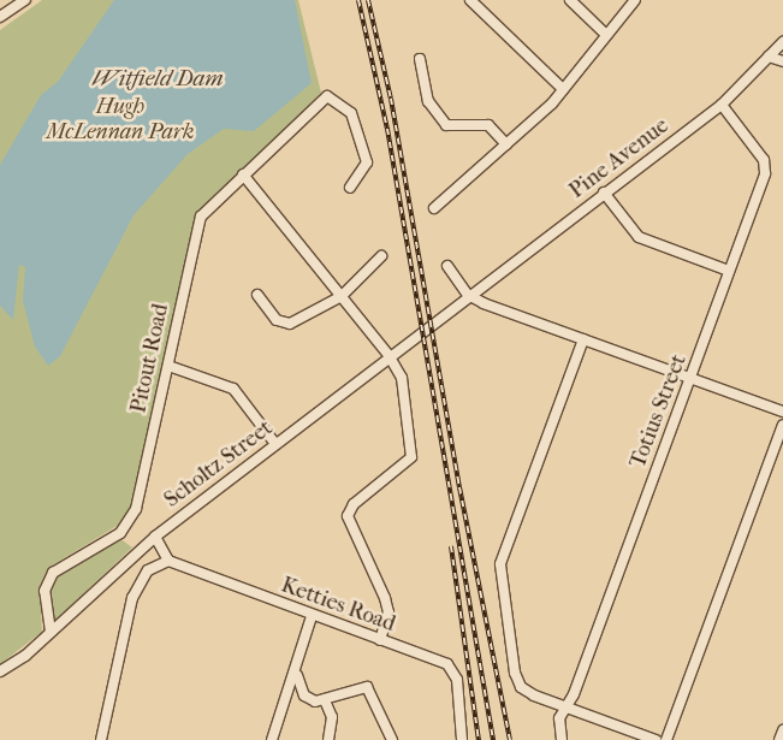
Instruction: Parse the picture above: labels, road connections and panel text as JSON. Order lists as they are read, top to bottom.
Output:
{
  "streets": {
    "street": [
      "Pine Avenue",
      "Pitout Road",
      "Totius Street",
      "Scholtz Street",
      "Ketties Road"
    ]
  },
  "crossings": [
    ["Pine Avenue", "Totius Street"],
    ["Pine Avenue", "Scholtz Street"],
    ["Pitout Road", "Scholtz Street"]
  ],
  "water": ["Witfield Dam"],
  "parks": ["Hugh McLennan Park"]
}
